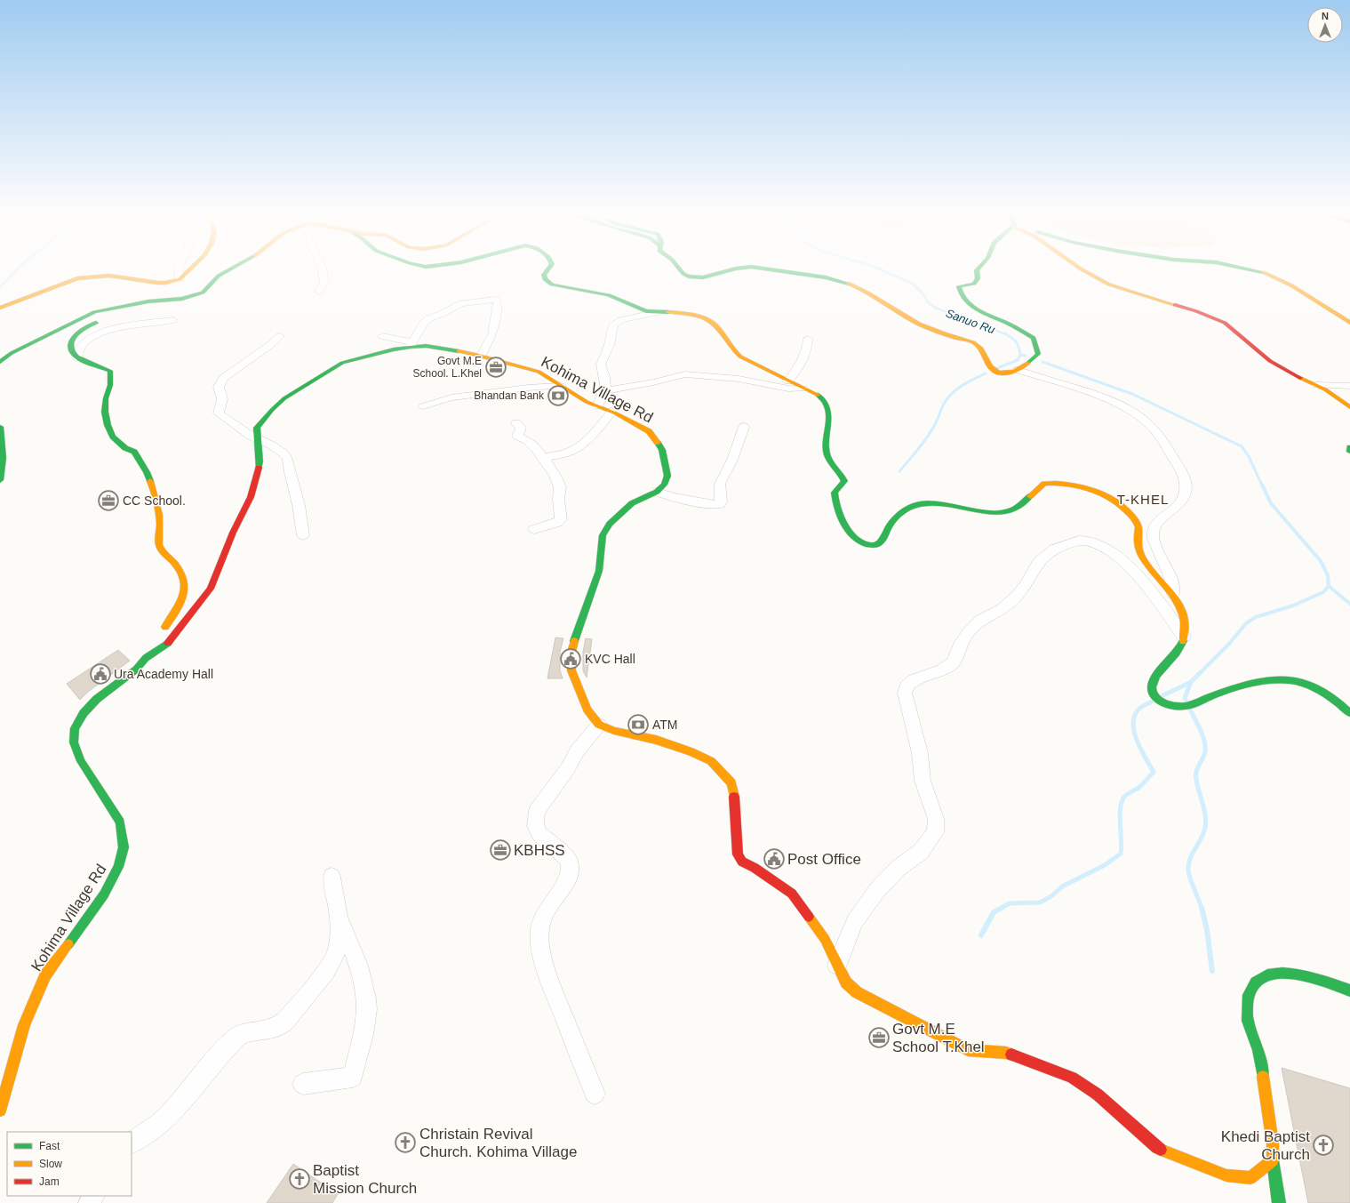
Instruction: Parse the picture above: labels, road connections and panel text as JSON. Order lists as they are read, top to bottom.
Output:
{
  "streets": {
    "main road": ["Kohima Village Rd"]
  },
  "districts": ["T-KHEL"],
  "water": ["Sanuo Ru"],
  "places": {
    "office": [
      "Govt M.E School. L.Khel",
      "CC School.",
      "KBHSS",
      "Govt M.E School T.Khel"
    ],
    "bank": ["Bhandan Bank", "ATM"],
    "public building": ["KVC Hall", "Ura Academy Hall", "Post Office"],
    "church": ["Christain Revival Church. Kohima Village", "Khedi Baptist Church", "Baptist Mission Church"]
  },
  "legend": ["Fast", "Slow", "Jam"],
  "north": "top"
}
